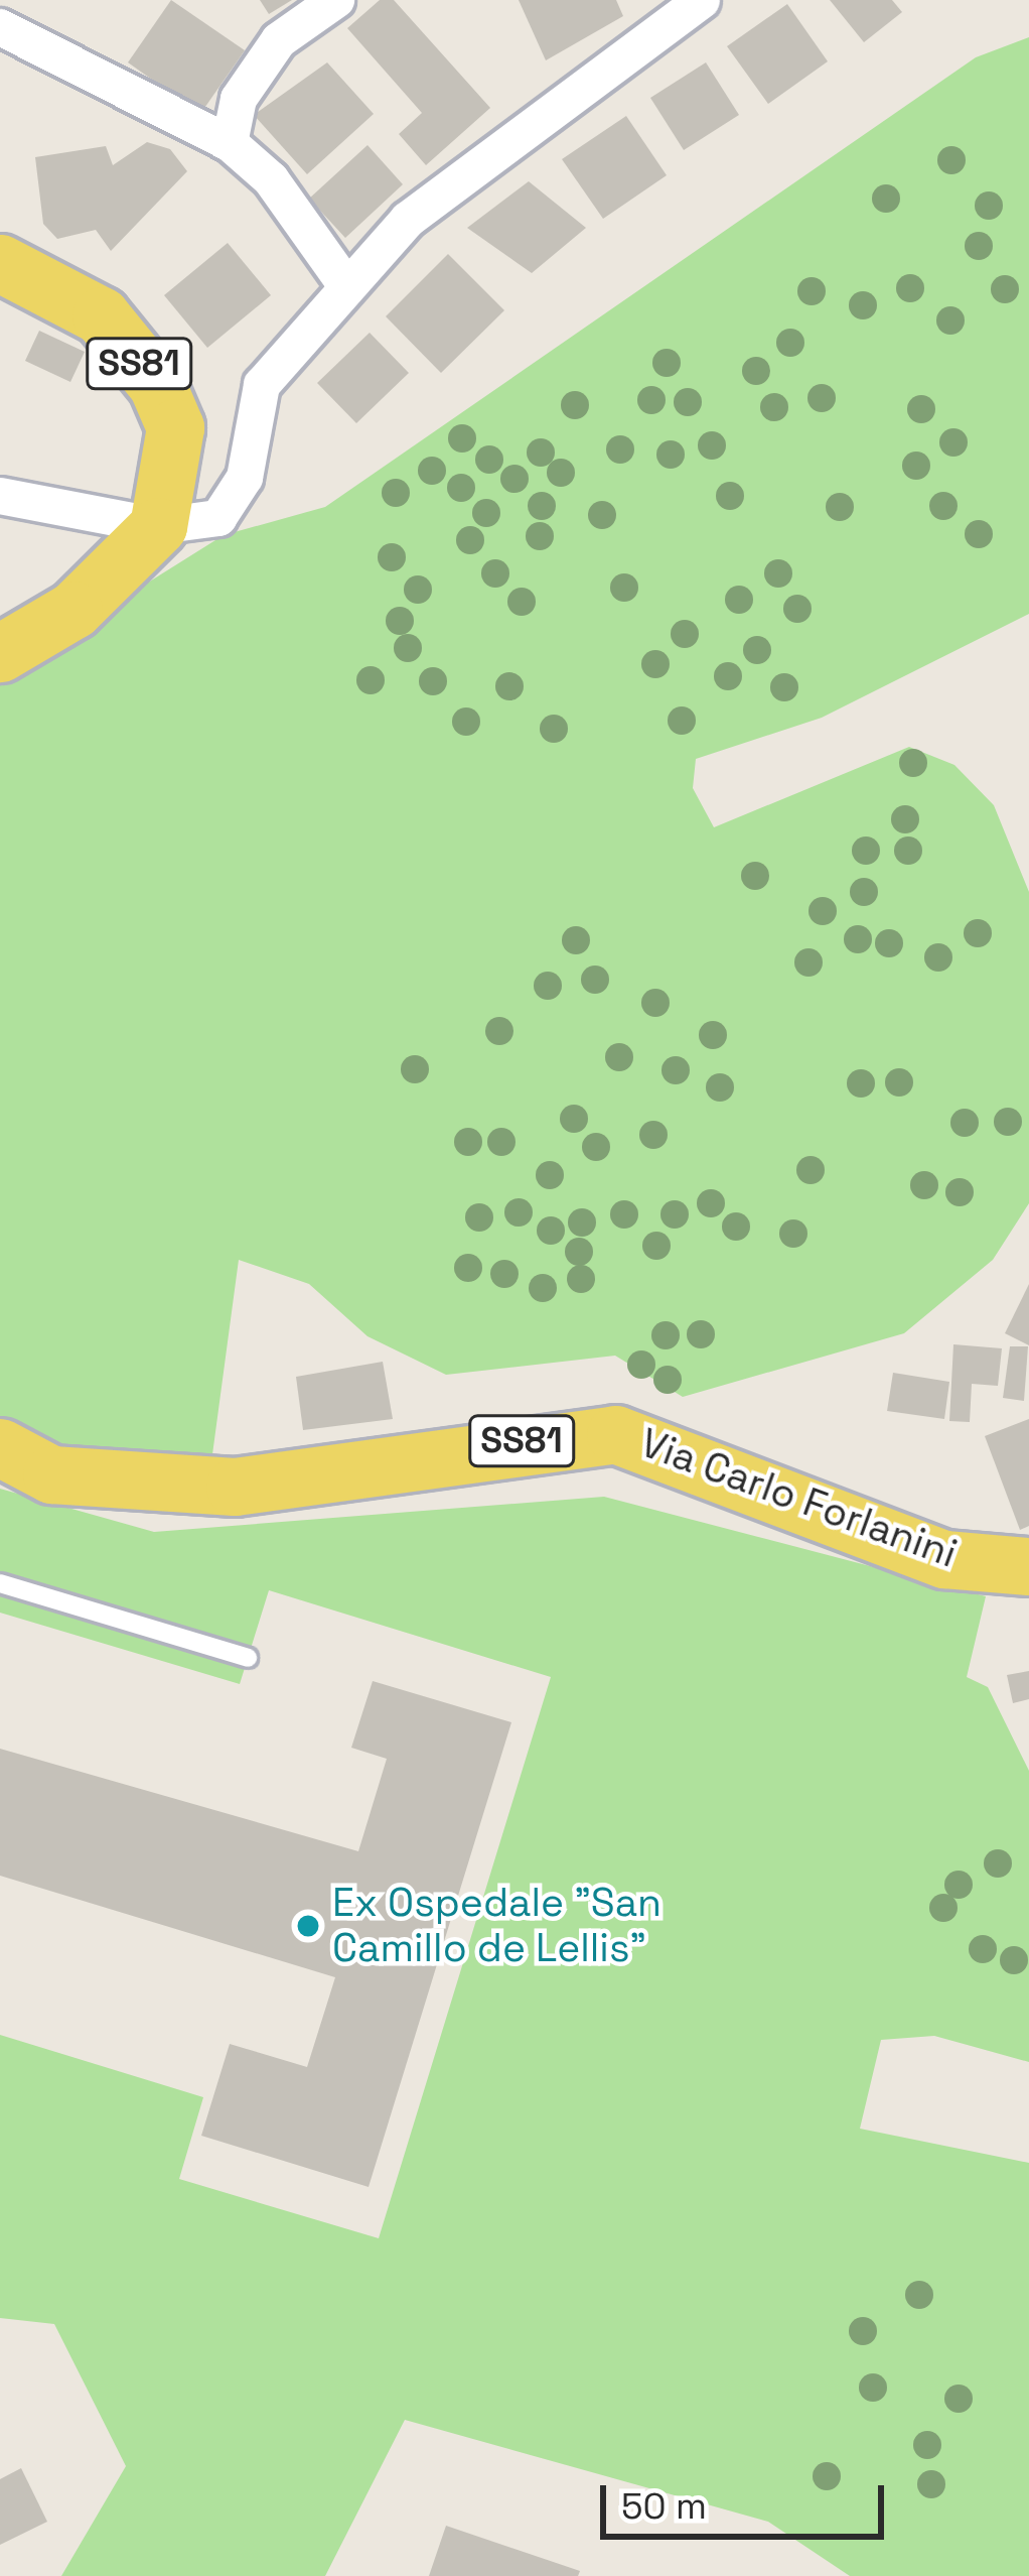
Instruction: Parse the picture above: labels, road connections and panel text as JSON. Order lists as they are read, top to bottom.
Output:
{
  "streets": {
    "main road": ["SS81", "Via Carlo Forlanini"]
  },
  "places": ["Ex Ospedale \"San Camillo de Lellis\""],
  "scale_bar": "50 m"
}
